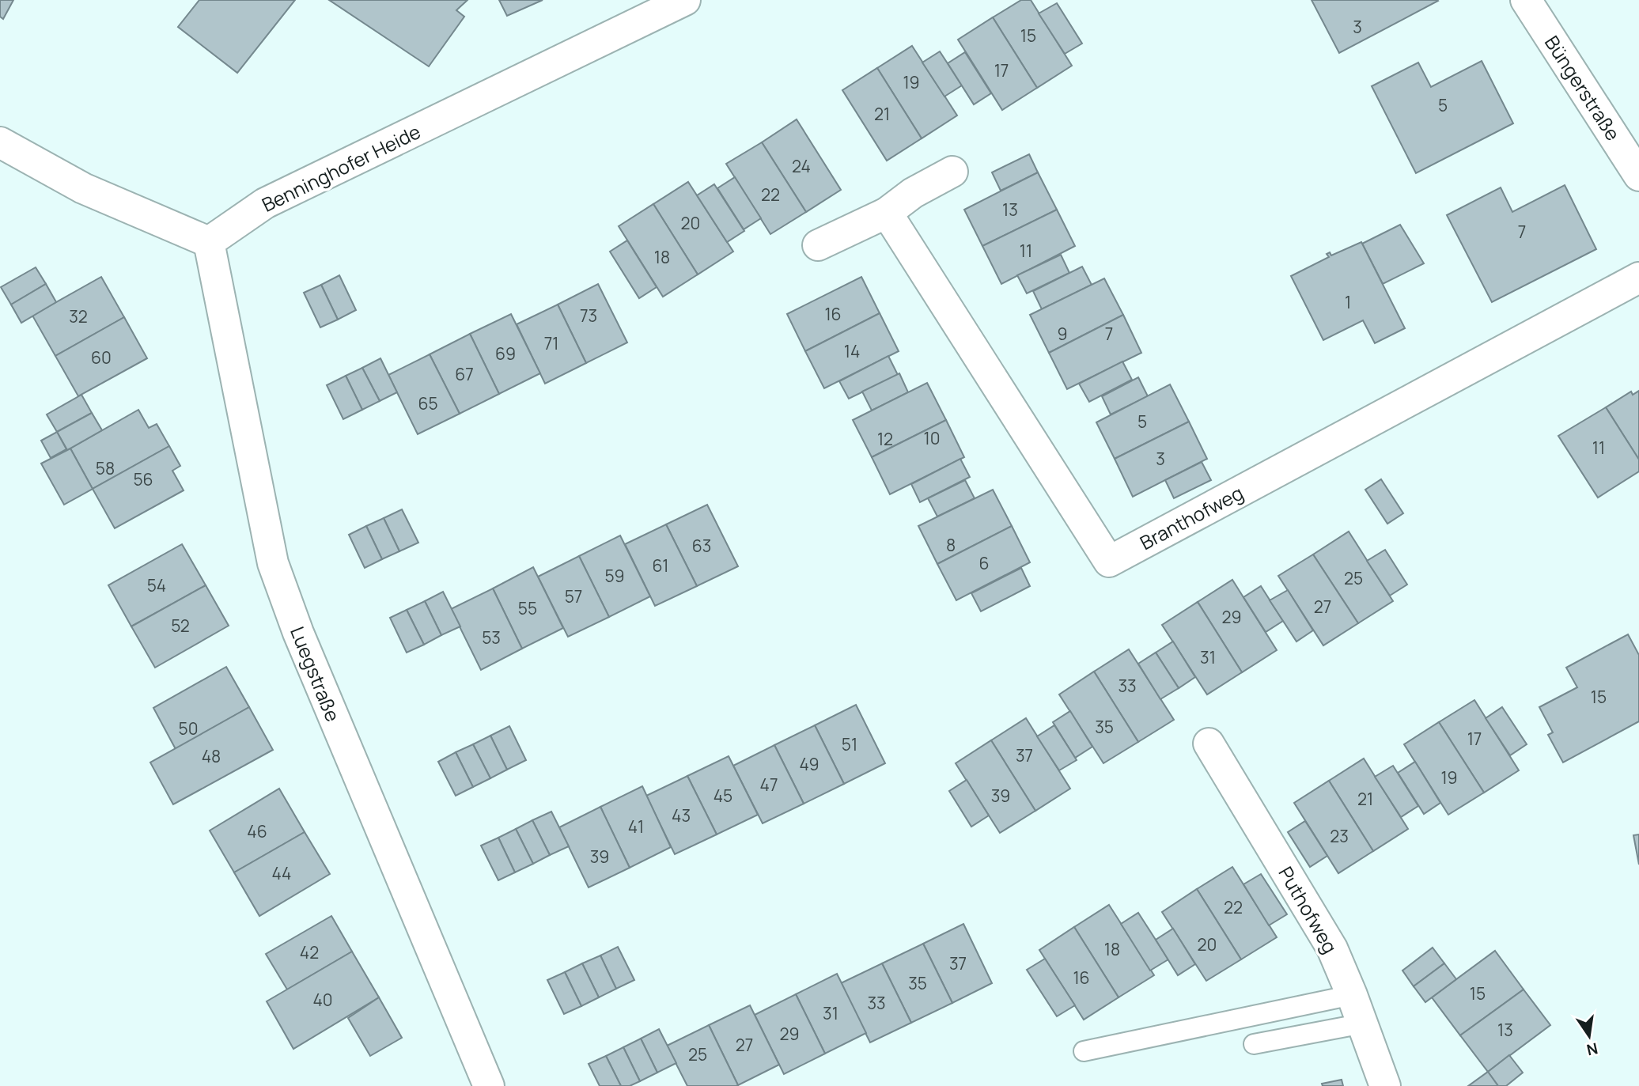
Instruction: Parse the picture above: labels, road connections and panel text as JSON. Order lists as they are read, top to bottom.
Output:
{
  "streets": {
    "street": [
      "Büngerstraße",
      "Benninghofer Heide",
      "Branthofweg",
      "Luegstraße",
      "Puthofweg"
    ]
  },
  "crossings": [
    ["Benninghofer Heide", "Luegstraße"]
  ],
  "house_numbers": [
    "3",
    "15",
    "17",
    "19",
    "5",
    "21",
    "24",
    "22",
    "13",
    "20",
    "7",
    "11",
    "18",
    "1",
    "16",
    "73",
    "32",
    "9",
    "7",
    "71",
    "14",
    "69",
    "60",
    "67",
    "65",
    "5",
    "10",
    "12",
    "11",
    "3",
    "58",
    "56",
    "8",
    "63",
    "6",
    "61",
    "59",
    "25",
    "54",
    "57",
    "27",
    "55",
    "29",
    "52",
    "53",
    "31",
    "33",
    "15",
    "35",
    "50",
    "17",
    "51",
    "37",
    "48",
    "49",
    "19",
    "47",
    "45",
    "39",
    "21",
    "43",
    "41",
    "46",
    "23",
    "39",
    "44",
    "22",
    "20",
    "18",
    "42",
    "37",
    "16",
    "35",
    "15",
    "40",
    "33",
    "31",
    "13",
    "29",
    "27",
    "25"
  ],
  "north": "bottom"
}
